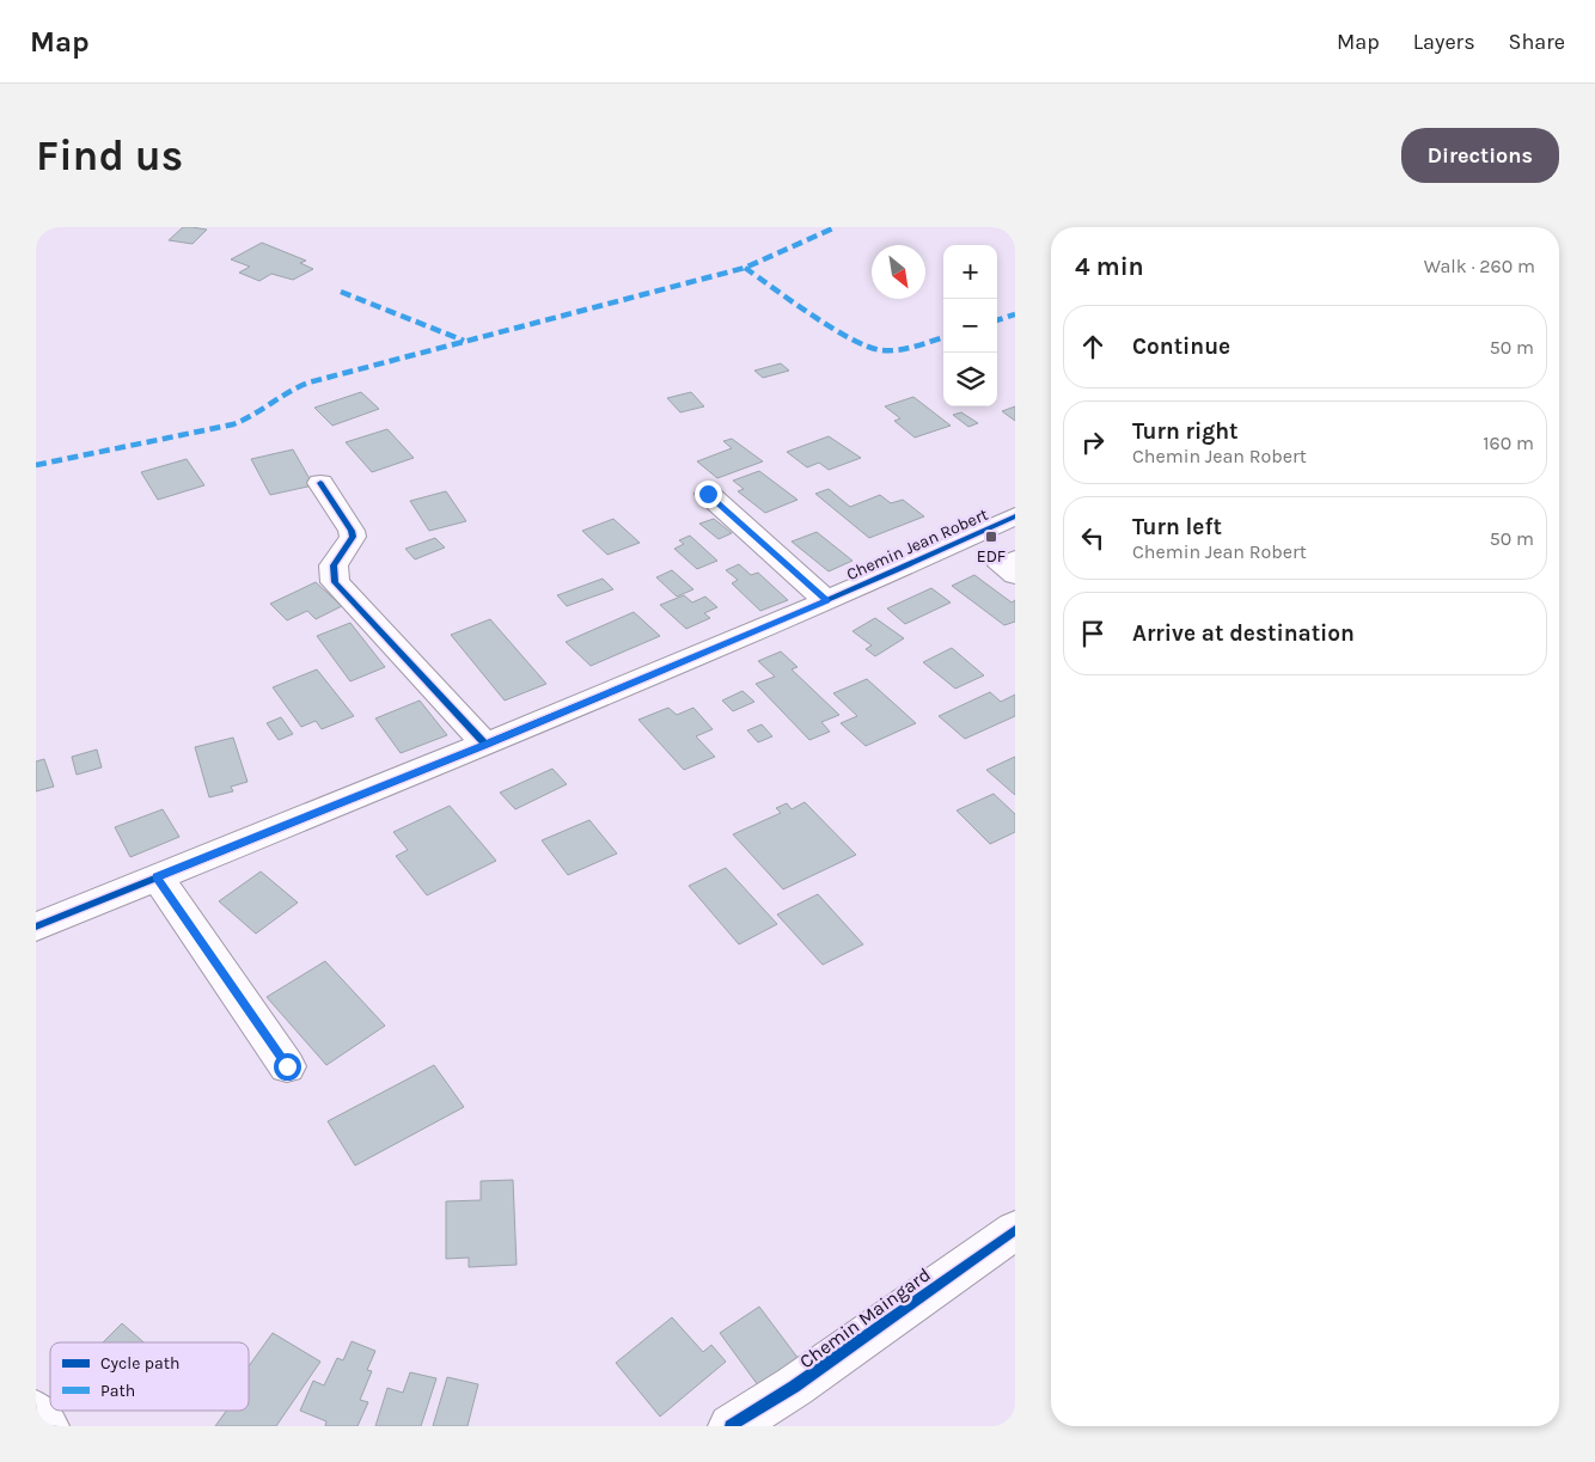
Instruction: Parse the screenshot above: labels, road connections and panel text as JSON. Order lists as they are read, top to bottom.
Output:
{
  "streets": {
    "street": ["Chemin Jean Robert", "Chemin Maingard"]
  },
  "places": {
    "transit": ["EDF"]
  },
  "legend": ["Cycle path", "Path"],
  "north": "bottom right",
  "page": {
    "header": "Map",
    "nav": ["Map", "Layers", "Share"],
    "buttons": "Directions",
    "title": "Find us",
    "heading": ["4 min", "Walk · 260 m"],
    "map_buttons": ["+", "−"],
    "list": [
      ["Continue", "50 m"],
      ["Turn right", "Chemin Jean Robert", "160 m"],
      ["Turn left", "Chemin Jean Robert", "50 m"],
      "Arrive at destination"
    ]
  }
}
